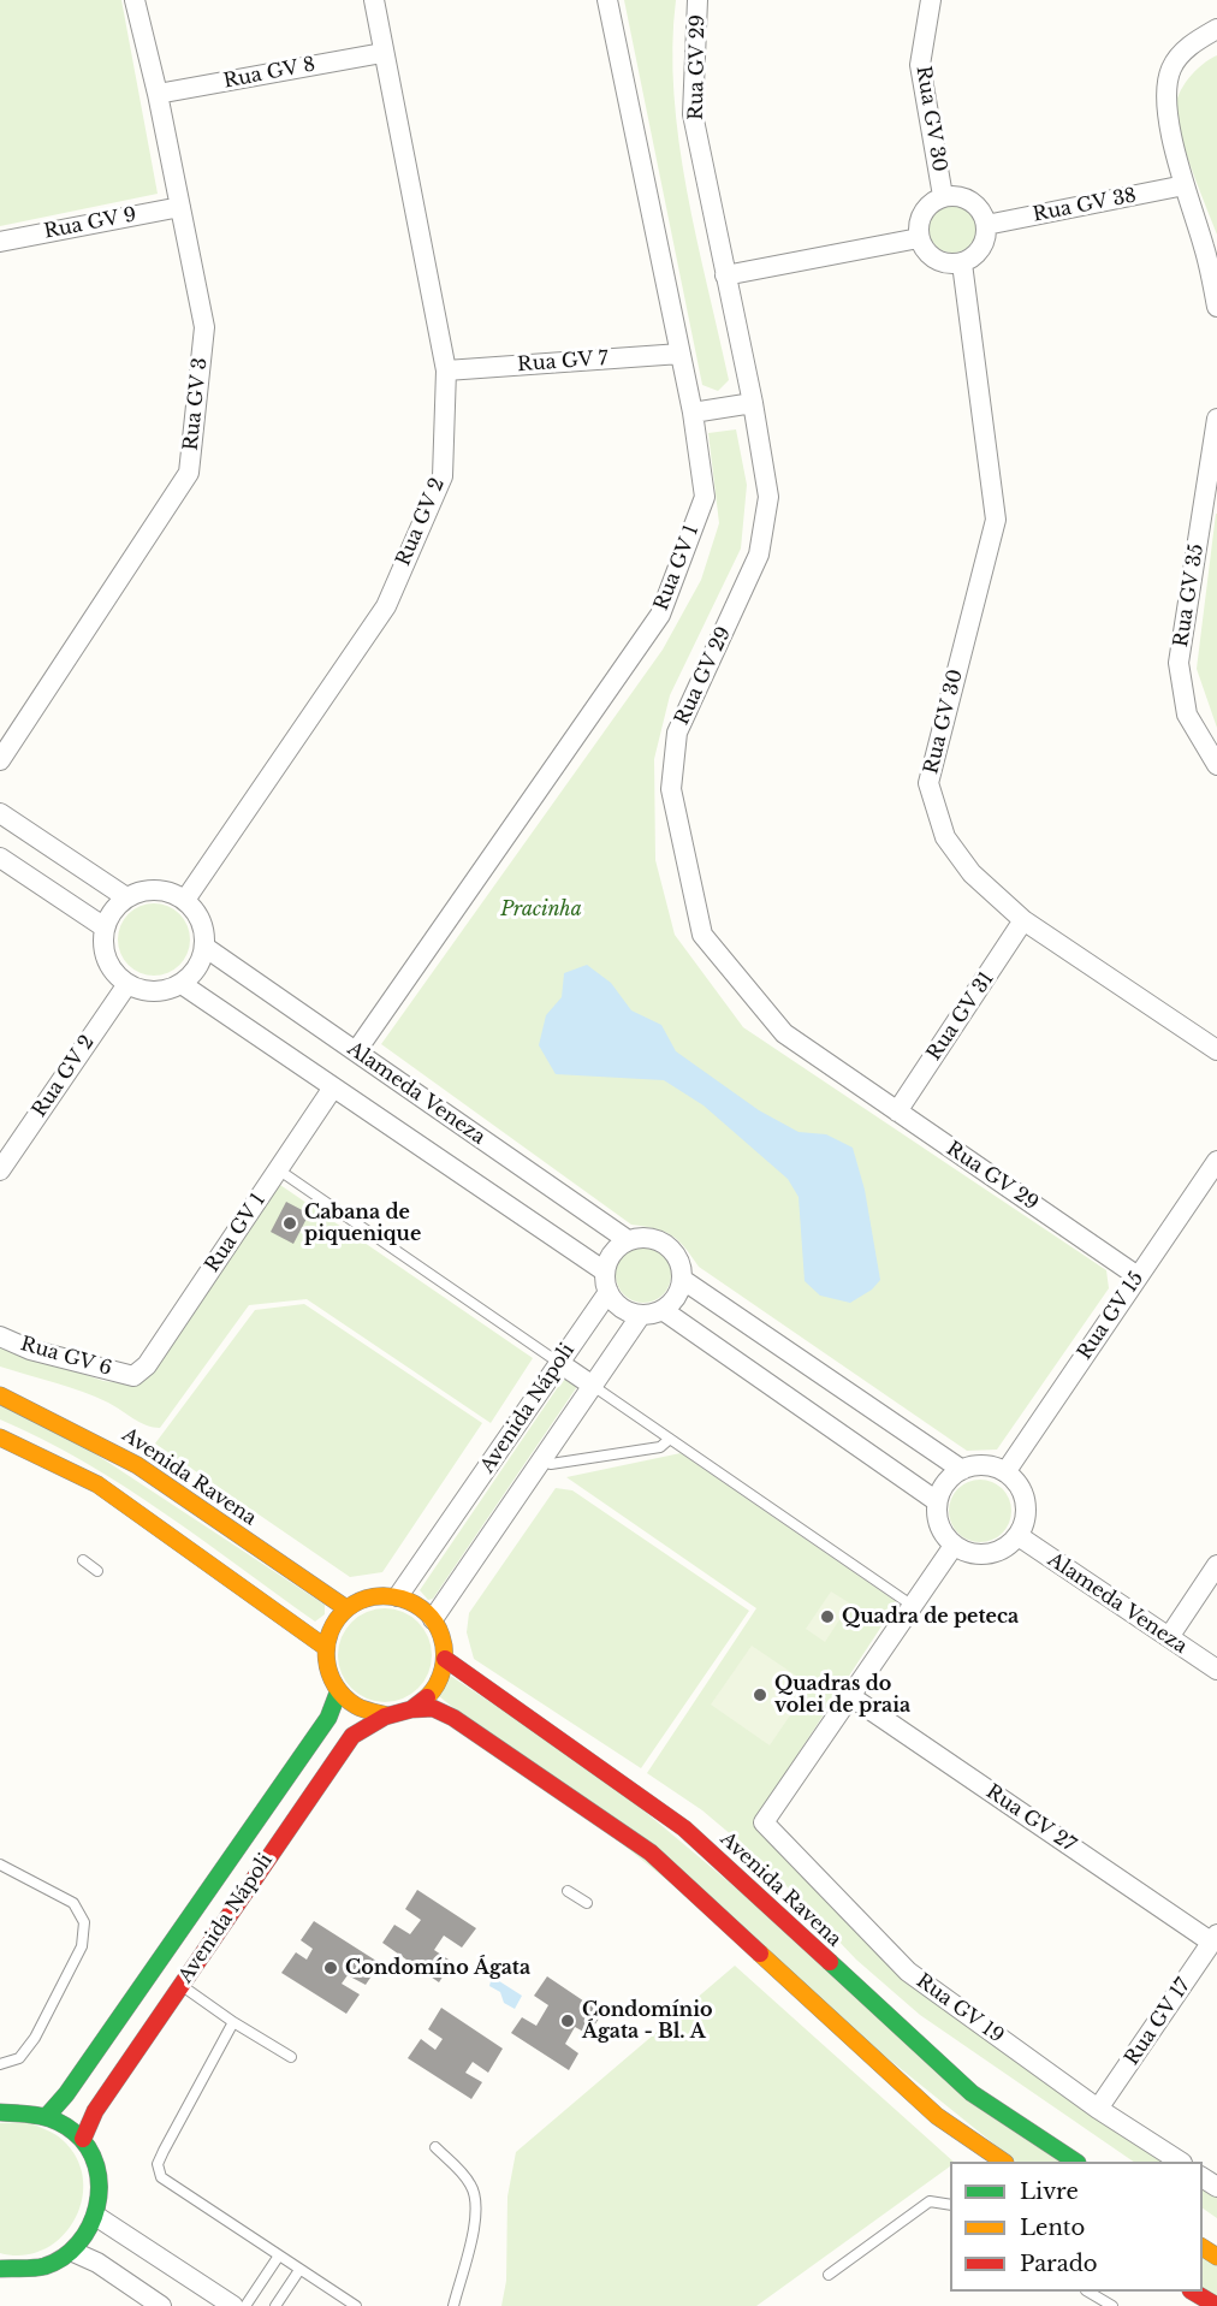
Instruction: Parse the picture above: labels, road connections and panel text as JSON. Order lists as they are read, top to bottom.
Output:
{
  "streets": {
    "main road": ["Avenida Nápoli", "Avenida Ravena"],
    "street": [
      "Rua GV 29",
      "Rua GV 8",
      "Rua GV 30",
      "Rua GV 38",
      "Rua GV 9",
      "Rua GV 7",
      "Rua GV 3",
      "Rua GV 2",
      "Rua GV 1",
      "Rua GV 35",
      "Rua GV 31",
      "Alameda Veneza",
      "Rua GV 15",
      "Rua GV 6",
      "Rua GV 27",
      "Rua GV 19",
      "Rua GV 17"
    ]
  },
  "crossings": [
    ["Rua GV 29", "Rua GV 31"],
    ["Rua GV 29", "Rua GV 15"],
    ["Rua GV 8", "Rua GV 3"],
    ["Rua GV 8", "Rua GV 2"],
    ["Rua GV 30", "Rua GV 38"],
    ["Rua GV 30", "Rua GV 31"],
    ["Rua GV 9", "Rua GV 3"],
    ["Rua GV 7", "Rua GV 2"],
    ["Rua GV 7", "Rua GV 1"],
    ["Rua GV 2", "Alameda Veneza"],
    ["Rua GV 1", "Alameda Veneza"],
    ["Rua GV 1", "Rua GV 6"],
    ["Alameda Veneza", "Rua GV 15"],
    ["Alameda Veneza", "Avenida Nápoli"],
    ["Avenida Nápoli", "Avenida Ravena"],
    ["Rua GV 27", "Rua GV 19"],
    ["Rua GV 27", "Rua GV 17"],
    ["Rua GV 19", "Rua GV 17"]
  ],
  "parks": ["Pracinha"],
  "places": [
    "Cabana de piquenique",
    "Quadra de peteca",
    "Quadras do volei de praia",
    "Condomíno Ágata",
    "Condomínio Ágata - Bl. A"
  ],
  "legend": ["Livre", "Lento", "Parado"]
}
